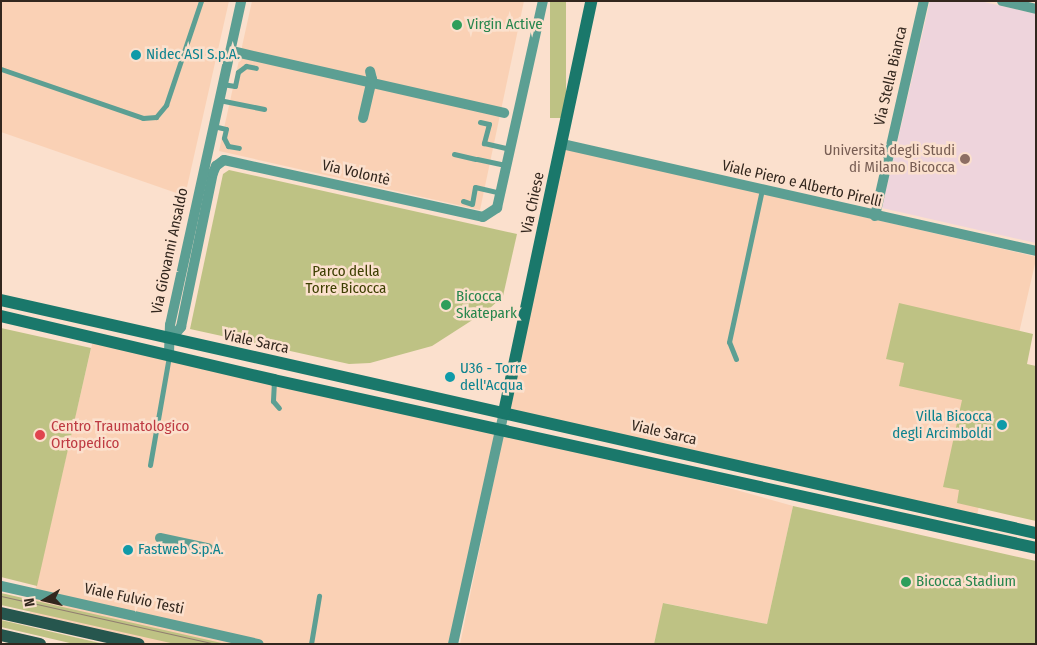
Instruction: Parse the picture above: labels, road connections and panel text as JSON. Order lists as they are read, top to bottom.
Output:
{
  "streets": {
    "street": [
      "Via Stella Bianca",
      "Via Volontè",
      "Viale Piero e Alberto Pirelli",
      "Via Chiese",
      "Via Giovanni Ansaldo",
      "Viale Sarca",
      "Viale Fulvio Testi"
    ]
  },
  "crossings": [
    ["Via Stella Bianca", "Viale Piero e Alberto Pirelli"],
    ["Via Volontè", "Via Giovanni Ansaldo"],
    ["Viale Piero e Alberto Pirelli", "Via Chiese"],
    ["Via Chiese", "Viale Sarca"],
    ["Via Giovanni Ansaldo", "Viale Sarca"]
  ],
  "parks": ["Parco della Torre Bicocca"],
  "places": [
    "Virgin Active",
    "Nidec ASI S.p.A.",
    "Università degli Studi di Milano Bicocca",
    "Bicocca Skatepark",
    "U36 - Torre dell'Acqua",
    "Villa Bicocca degli Arcimboldi",
    "Centro Traumatologico Ortopedico",
    "Fastweb S.p.A.",
    "Bicocca Stadium"
  ],
  "north": "left"
}
